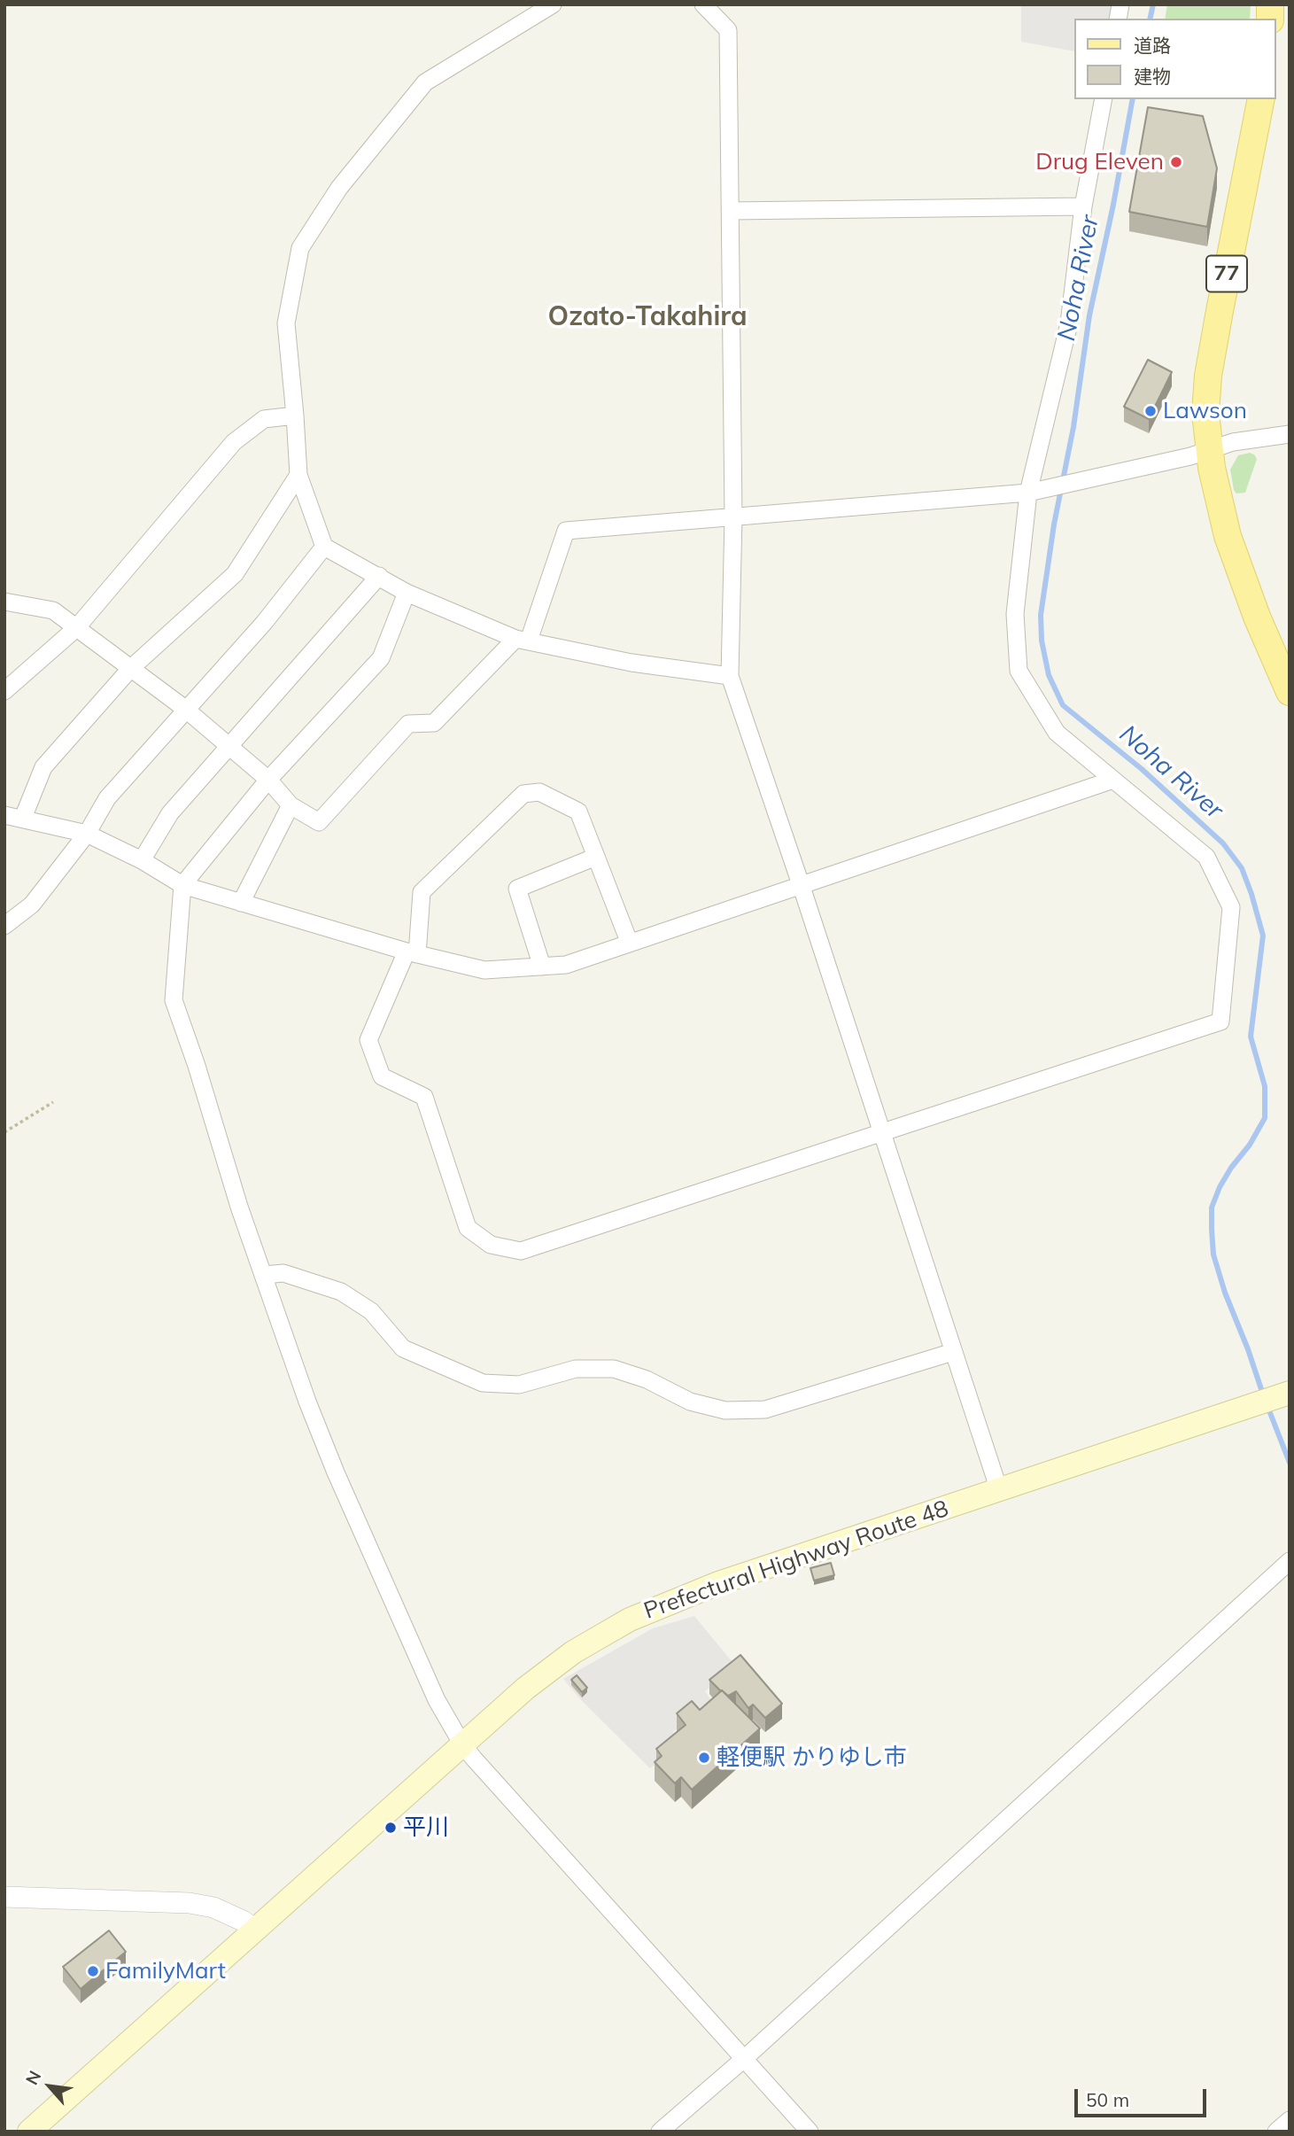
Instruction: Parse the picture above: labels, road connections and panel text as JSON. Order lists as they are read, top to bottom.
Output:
{
  "streets": {
    "main road": ["77", "Prefectural Highway Route 48"]
  },
  "districts": ["Ozato-Takahira"],
  "water": ["Noha River"],
  "places": [
    "Drug Eleven",
    "Lawson",
    "軽便駅 かりゆし市",
    "平川",
    "FamilyMart"
  ],
  "legend": ["道路", "建物"],
  "scale_bar": "50 m",
  "north": "top left"
}
